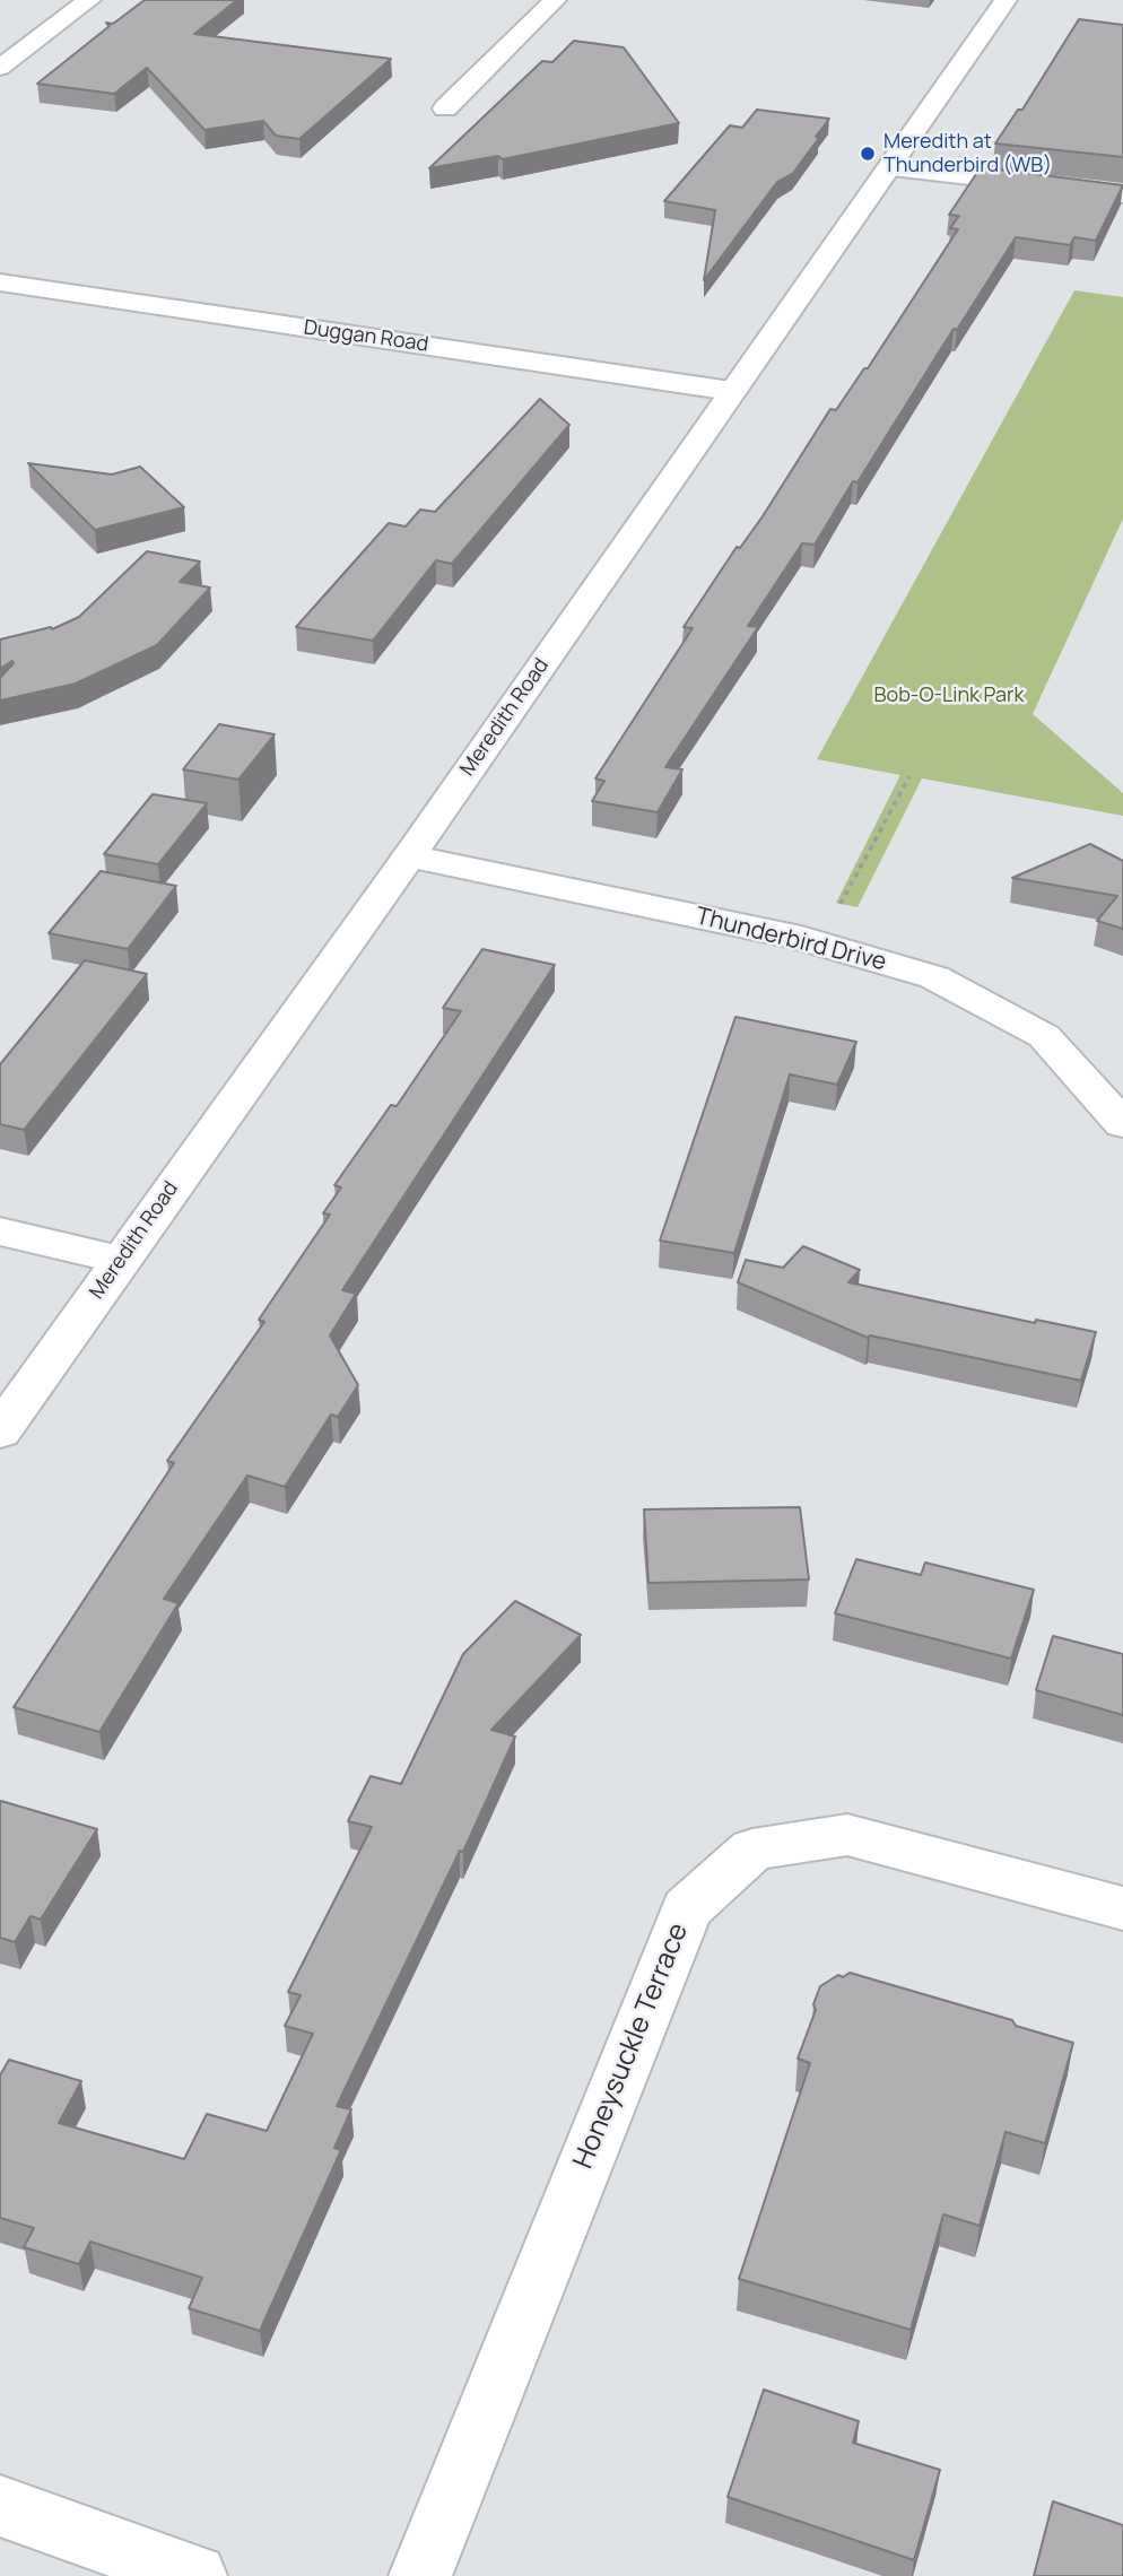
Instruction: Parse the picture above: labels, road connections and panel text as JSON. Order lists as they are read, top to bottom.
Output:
{
  "streets": {
    "street": [
      "Duggan Road",
      "Meredith Road",
      "Thunderbird Drive",
      "Honeysuckle Terrace"
    ]
  },
  "crossings": [
    ["Duggan Road", "Meredith Road"],
    ["Meredith Road", "Thunderbird Drive"]
  ],
  "parks": ["Bob-O-Link Park"],
  "places": ["Meredith at Thunderbird (WB)"]
}
